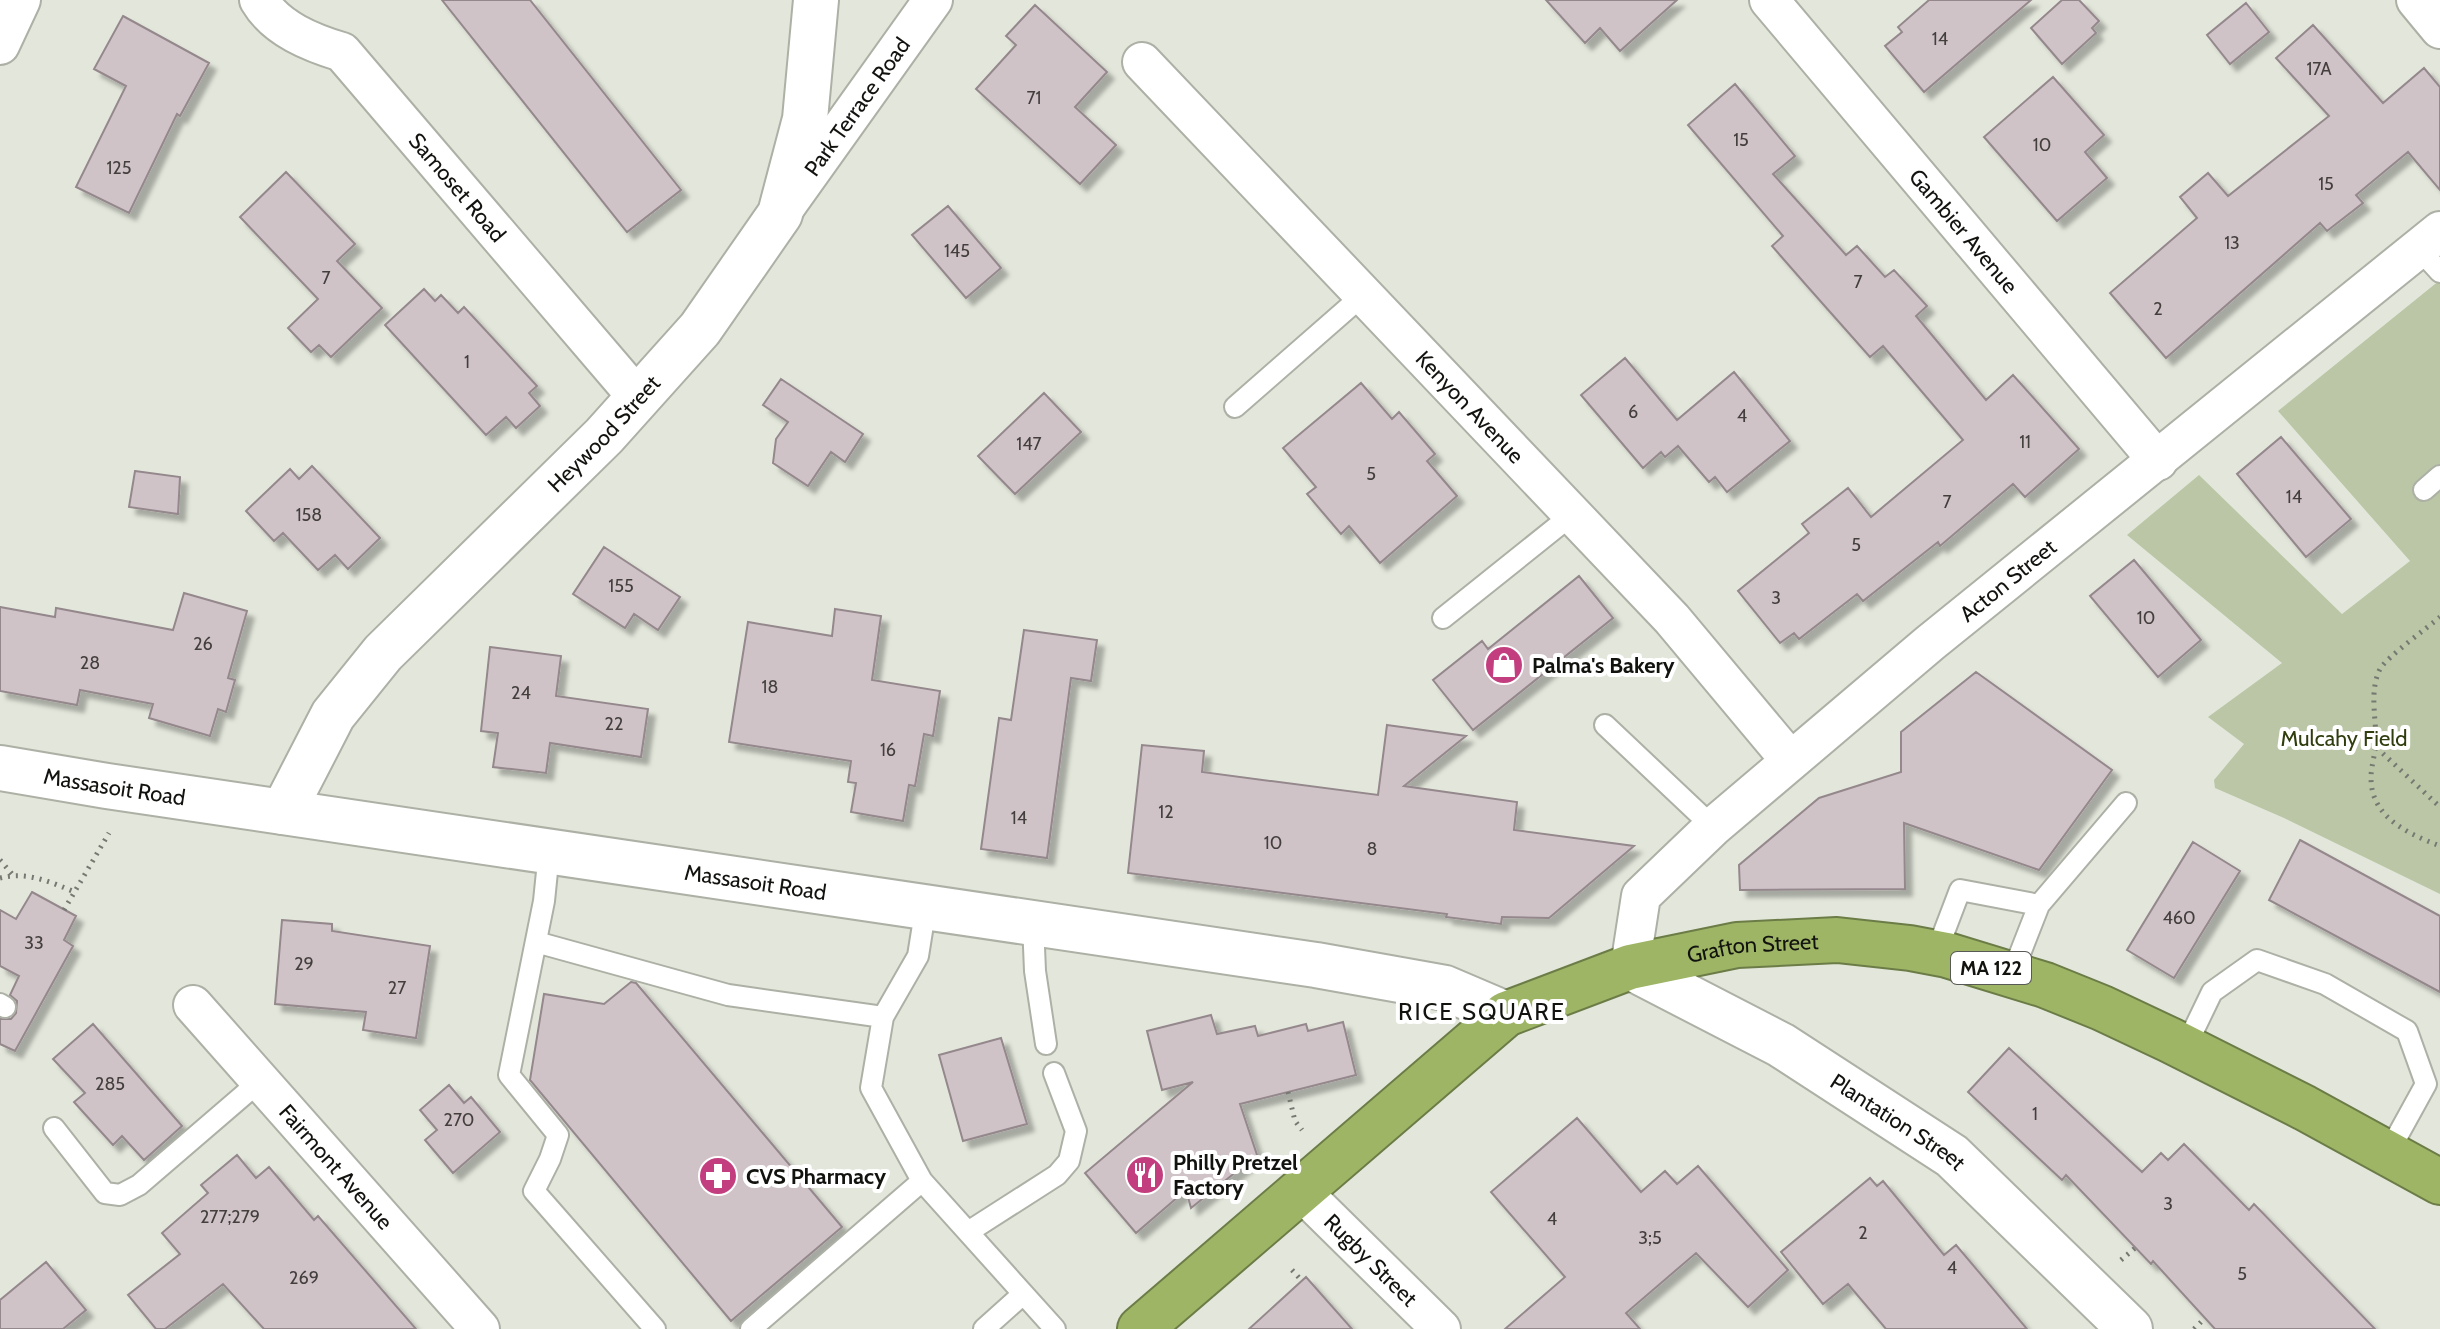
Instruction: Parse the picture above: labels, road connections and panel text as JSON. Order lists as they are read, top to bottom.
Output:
{
  "streets": {
    "highway": ["Grafton Street", "MA 122"],
    "street": [
      "Park Terrace Road",
      "Samoset Road",
      "Gambier Avenue",
      "Kenyon Avenue",
      "Heywood Street",
      "Acton Street",
      "Massasoit Road",
      "Plantation Street",
      "Fairmont Avenue",
      "Rugby Street"
    ]
  },
  "crossings": [
    ["Park Terrace Road", "Heywood Street"],
    ["Samoset Road", "Heywood Street"],
    ["Gambier Avenue", "Acton Street"],
    ["Kenyon Avenue", "Acton Street"],
    ["Heywood Street", "Massasoit Road"],
    ["Acton Street", "Grafton Street"],
    ["Acton Street", "Plantation Street"],
    ["Massasoit Road", "Grafton Street"],
    ["Grafton Street", "Plantation Street"],
    ["Grafton Street", "Rugby Street"]
  ],
  "districts": ["RICE SQUARE"],
  "parks": ["Mulcahy Field"],
  "places": {
    "shop": ["Palma's Bakery"],
    "restaurant": ["Philly Pretzel Factory"],
    "pharmacy": ["CVS Pharmacy"]
  },
  "house_numbers": [
    "14",
    "17A",
    "71",
    "15",
    "10",
    "125",
    "15",
    "13",
    "145",
    "7",
    "7",
    "2",
    "1",
    "6",
    "4",
    "11",
    "147",
    "5",
    "14",
    "7",
    "158",
    "5",
    "155",
    "3",
    "10",
    "26",
    "28",
    "18",
    "24",
    "22",
    "16",
    "12",
    "14",
    "10",
    "8",
    "460",
    "33",
    "29",
    "27",
    "285",
    "1",
    "270",
    "3",
    "277;279",
    "4",
    "2",
    "3;5",
    "4",
    "5",
    "269"
  ]
}
